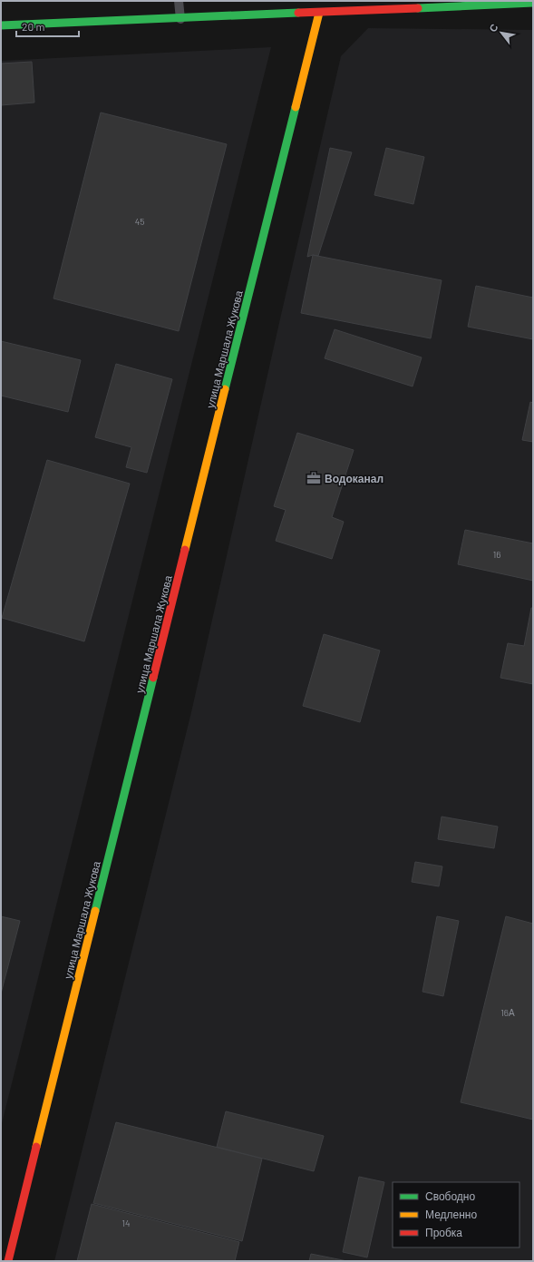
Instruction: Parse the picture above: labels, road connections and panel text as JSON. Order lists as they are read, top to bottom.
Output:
{
  "streets": {
    "street": ["улица Маршала Жукова"]
  },
  "places": {
    "office": ["Водоканал"]
  },
  "house_numbers": [
    "45",
    "16",
    "16А",
    "14"
  ],
  "legend": ["Свободно", "Медленно", "Пробка"],
  "scale_bar": "20 m",
  "north": "top left"
}
